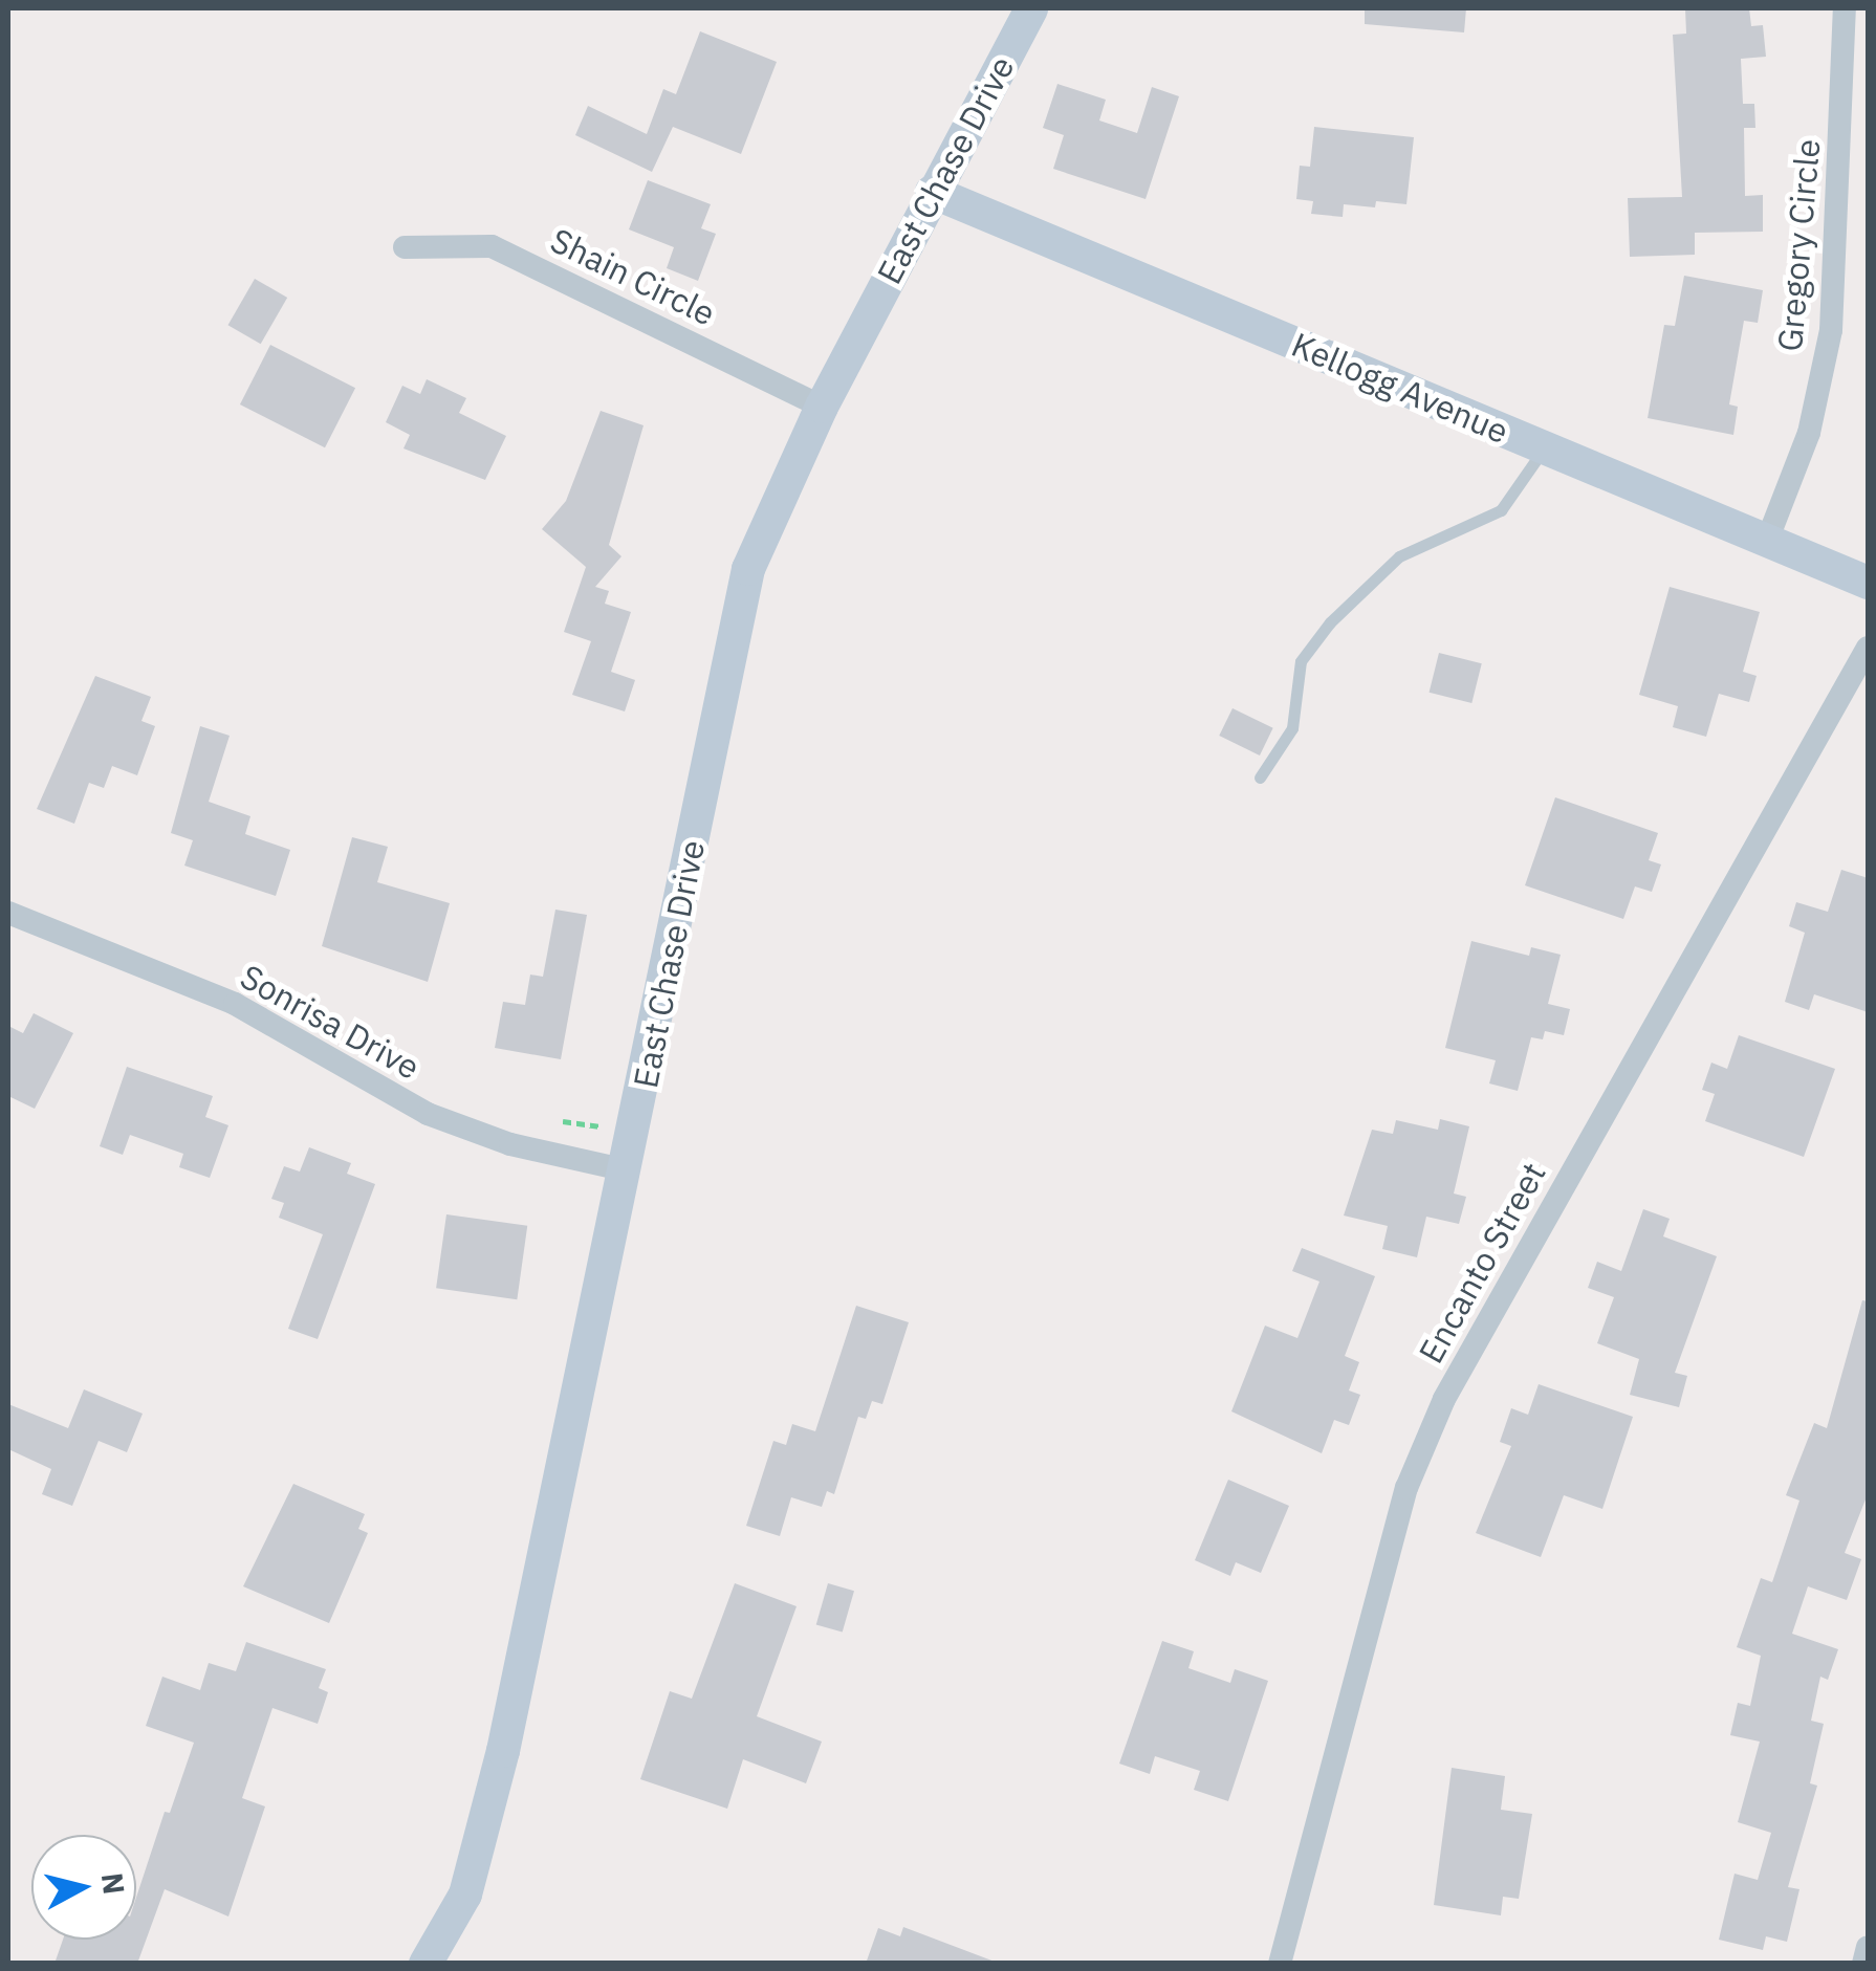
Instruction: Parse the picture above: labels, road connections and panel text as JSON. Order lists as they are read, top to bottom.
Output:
{
  "streets": {
    "street": [
      "East Chase Drive",
      "Gregory Circle",
      "Shain Circle",
      "Kellogg Avenue",
      "Sonrisa Drive",
      "Encanto Street"
    ]
  },
  "crossings": [
    ["East Chase Drive", "Shain Circle"],
    ["East Chase Drive", "Kellogg Avenue"],
    ["East Chase Drive", "Sonrisa Drive"],
    ["Gregory Circle", "Kellogg Avenue"]
  ],
  "north": "right"
}
